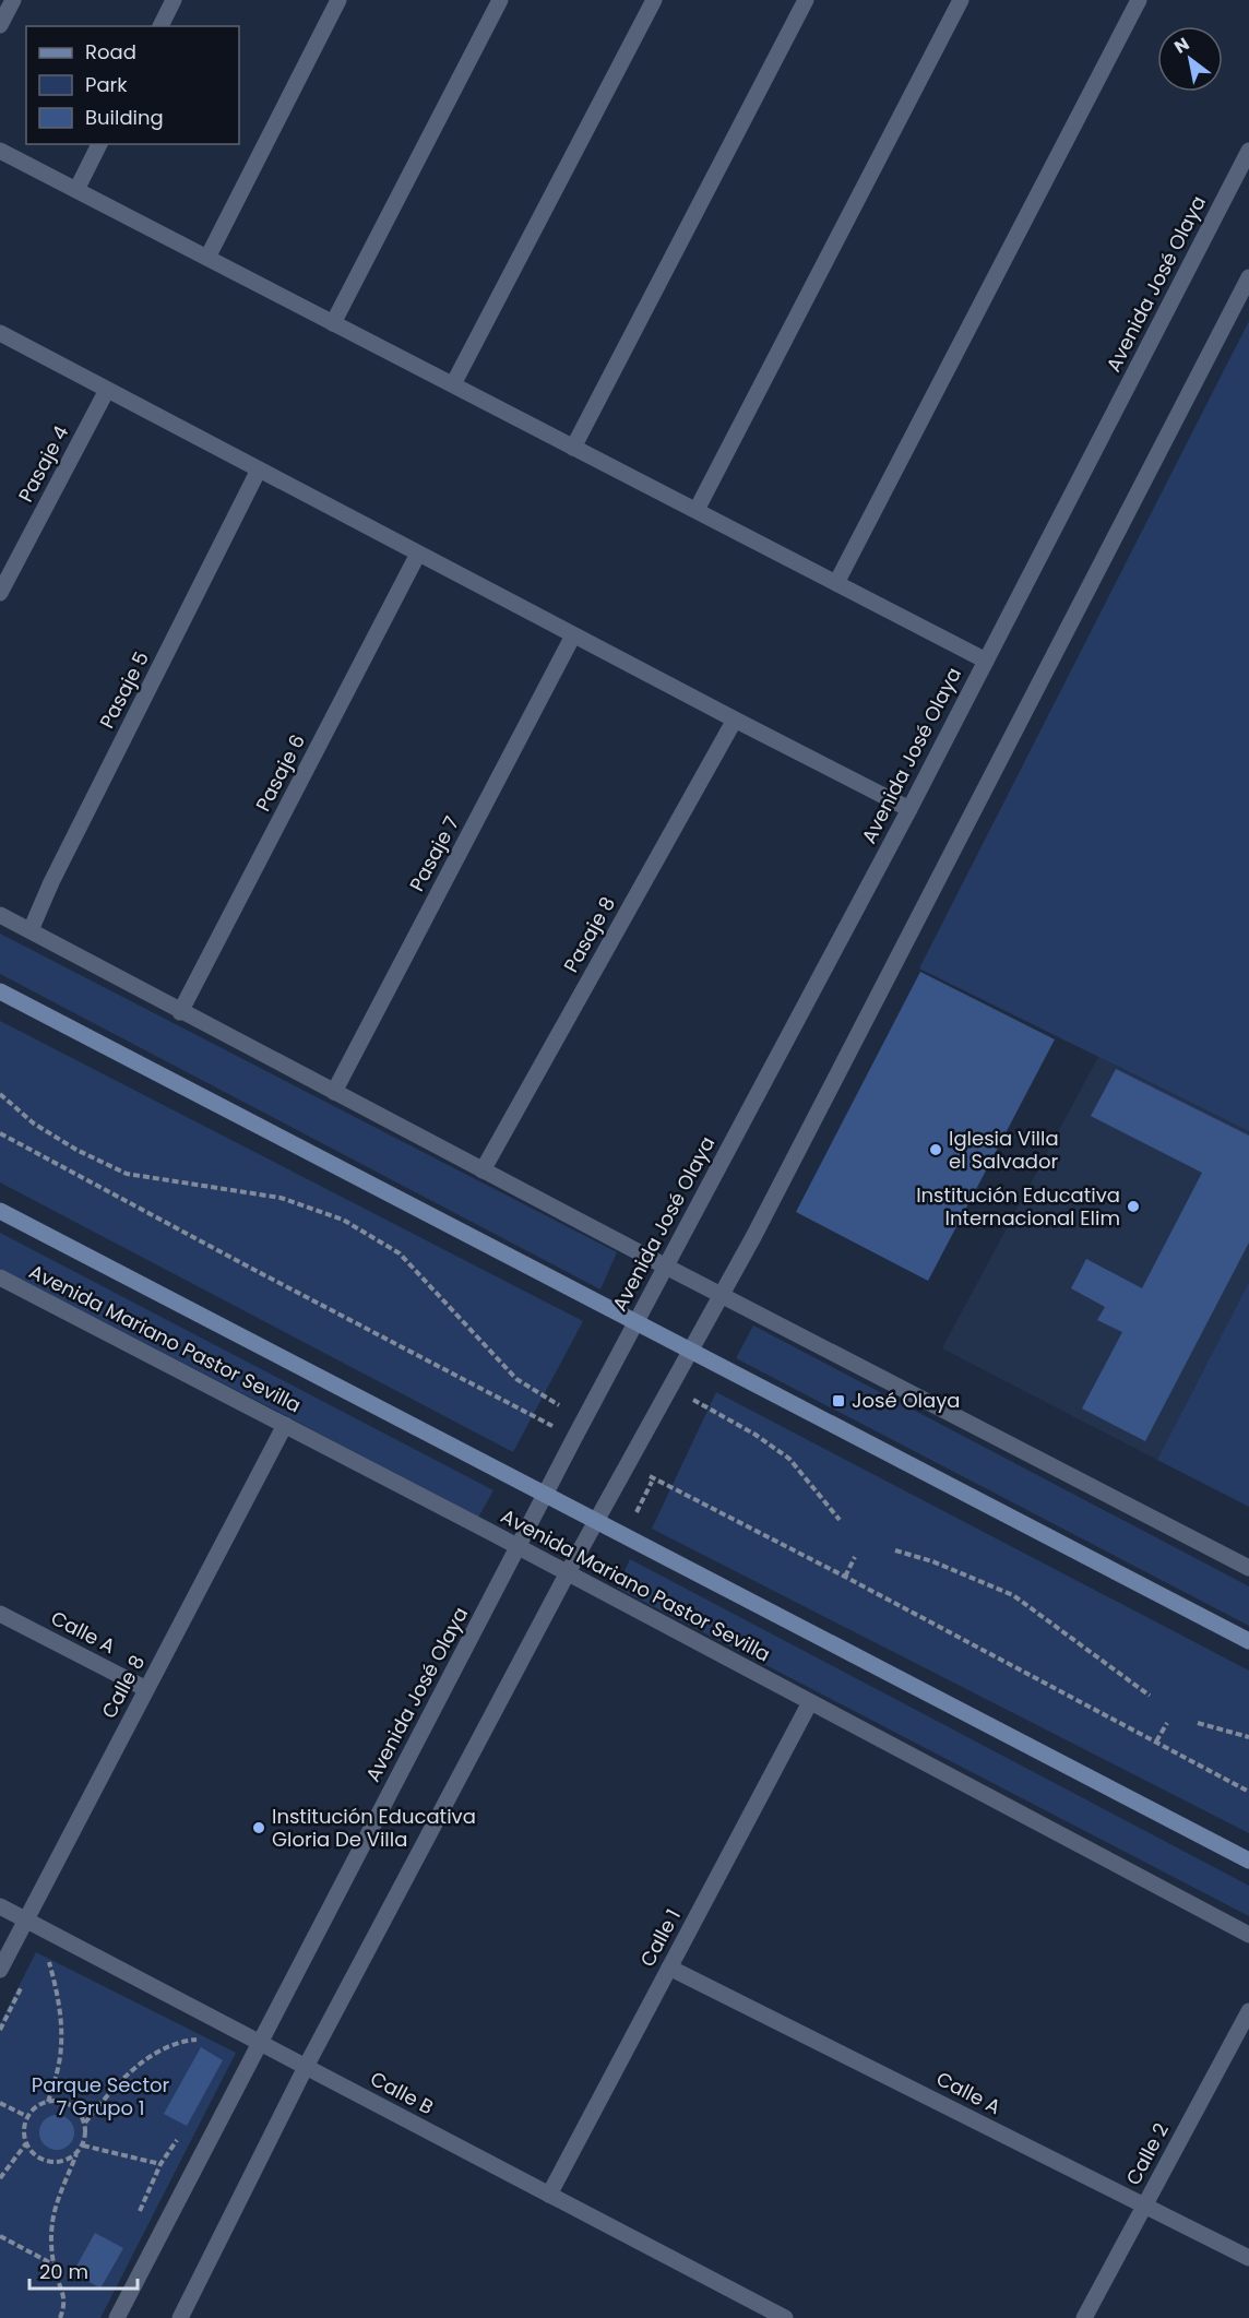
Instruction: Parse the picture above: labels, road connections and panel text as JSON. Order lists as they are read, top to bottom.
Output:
{
  "streets": {
    "main road": ["Avenida Mariano Pastor Sevilla"],
    "street": [
      "Avenida José Olaya",
      "Pasaje 4",
      "Pasaje 5",
      "Pasaje 6",
      "Pasaje 7",
      "Pasaje 8",
      "Calle A",
      "Calle 8",
      "Calle 1",
      "Calle B",
      "Calle 2"
    ]
  },
  "crossings": [
    ["Avenida José Olaya", "Avenida Mariano Pastor Sevilla"],
    ["Avenida José Olaya", "Calle B"],
    ["Avenida Mariano Pastor Sevilla", "Calle 8"],
    ["Avenida Mariano Pastor Sevilla", "Calle 1"],
    ["Calle A", "Calle 8"],
    ["Calle A", "Calle 1"],
    ["Calle A", "Calle 2"],
    ["Calle 8", "Calle B"],
    ["Calle 1", "Calle B"]
  ],
  "parks": ["Parque Sector 7 Grupo 1"],
  "places": {
    "other": ["Iglesia Villa el Salvador", "Institución Educativa Internacional Elim", "Institución Educativa Gloria De Villa"],
    "transit": ["José Olaya"]
  },
  "legend": ["Road", "Park", "Building"],
  "scale_bar": "20 m",
  "north": "top left"
}
